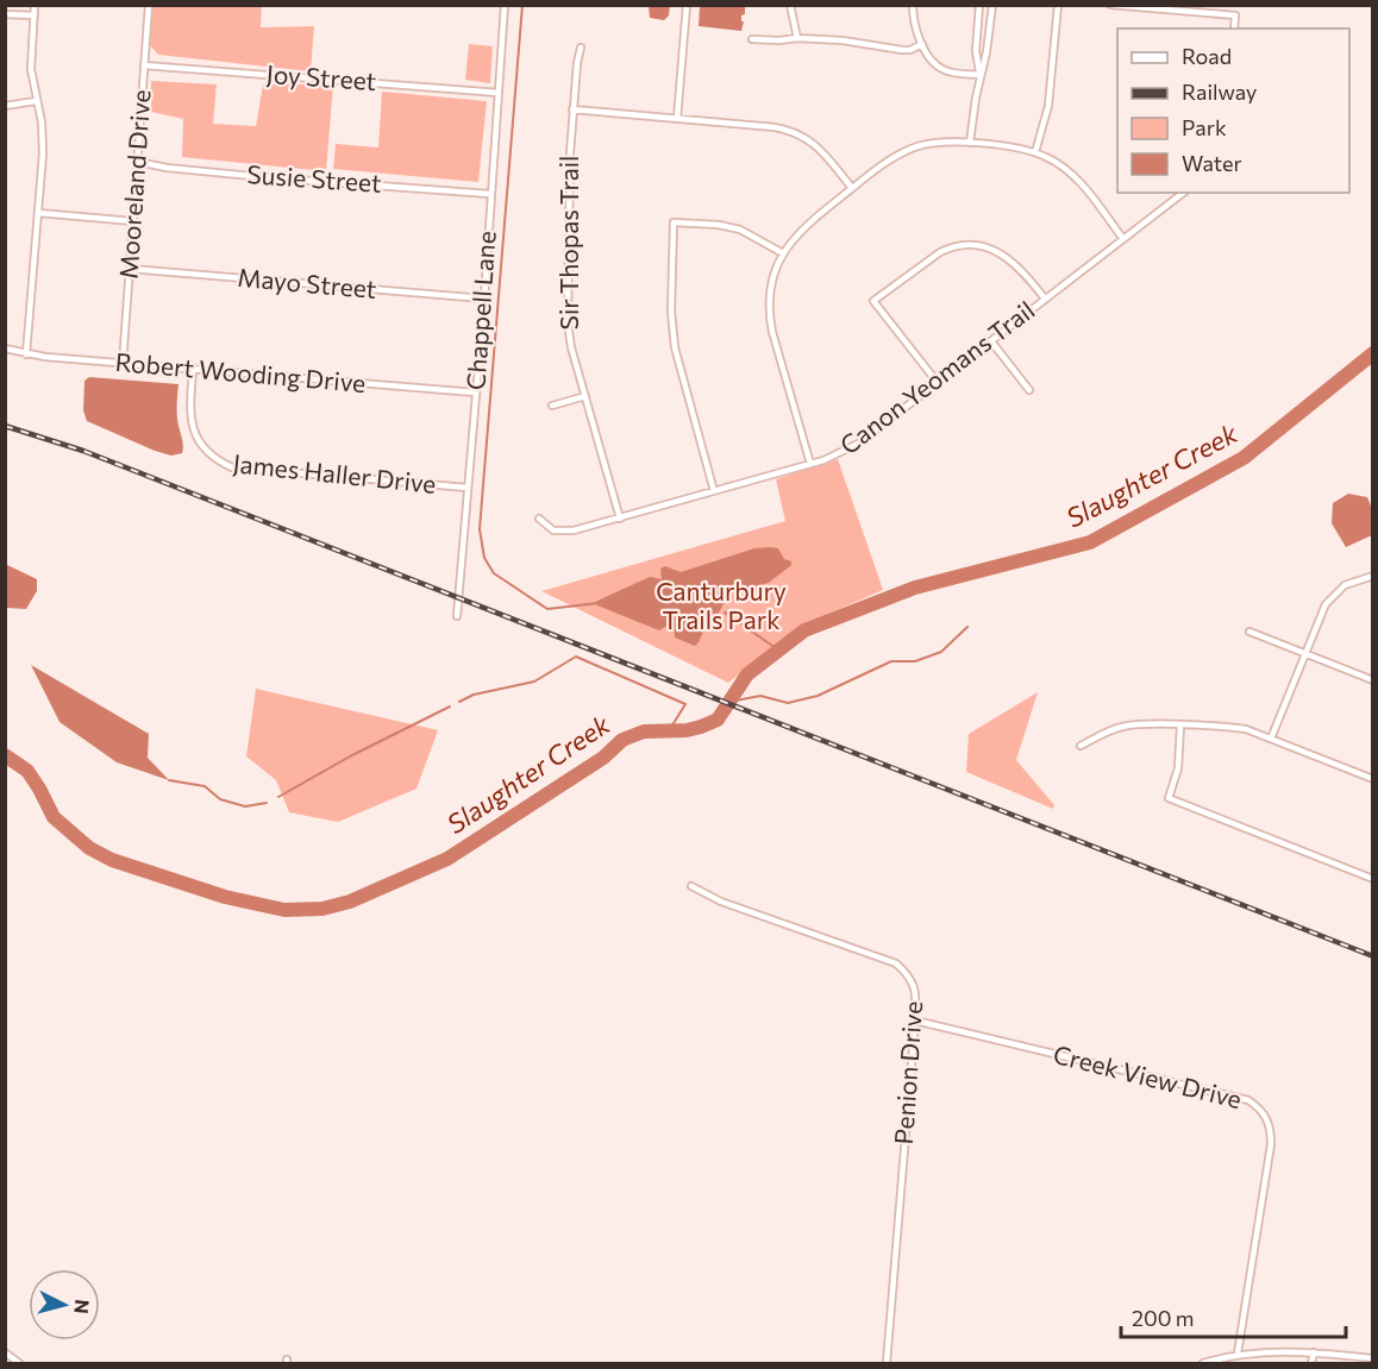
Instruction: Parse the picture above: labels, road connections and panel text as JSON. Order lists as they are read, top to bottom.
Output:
{
  "streets": {
    "street": [
      "Joy Street",
      "Susie Street",
      "Mooreland Drive",
      "Sir Thopas Trail",
      "Mayo Street",
      "Chappell Lane",
      "Robert Wooding Drive",
      "Canon Yeomans Trail",
      "James Haller Drive",
      "Penion Drive",
      "Creek View Drive"
    ]
  },
  "crossings": [
    ["Joy Street", "Mooreland Drive"],
    ["Joy Street", "Chappell Lane"],
    ["Susie Street", "Mooreland Drive"],
    ["Susie Street", "Chappell Lane"],
    ["Mooreland Drive", "Mayo Street"],
    ["Mooreland Drive", "Robert Wooding Drive"],
    ["Sir Thopas Trail", "Canon Yeomans Trail"],
    ["Mayo Street", "Chappell Lane"],
    ["Chappell Lane", "Robert Wooding Drive"],
    ["Chappell Lane", "James Haller Drive"],
    ["Robert Wooding Drive", "James Haller Drive"],
    ["Penion Drive", "Creek View Drive"]
  ],
  "water": ["Slaughter Creek"],
  "parks": ["Canturbury Trails Park"],
  "legend": [
    "Road",
    "Railway",
    "Park",
    "Water"
  ],
  "scale_bar": "200 m",
  "north": "right"
}
